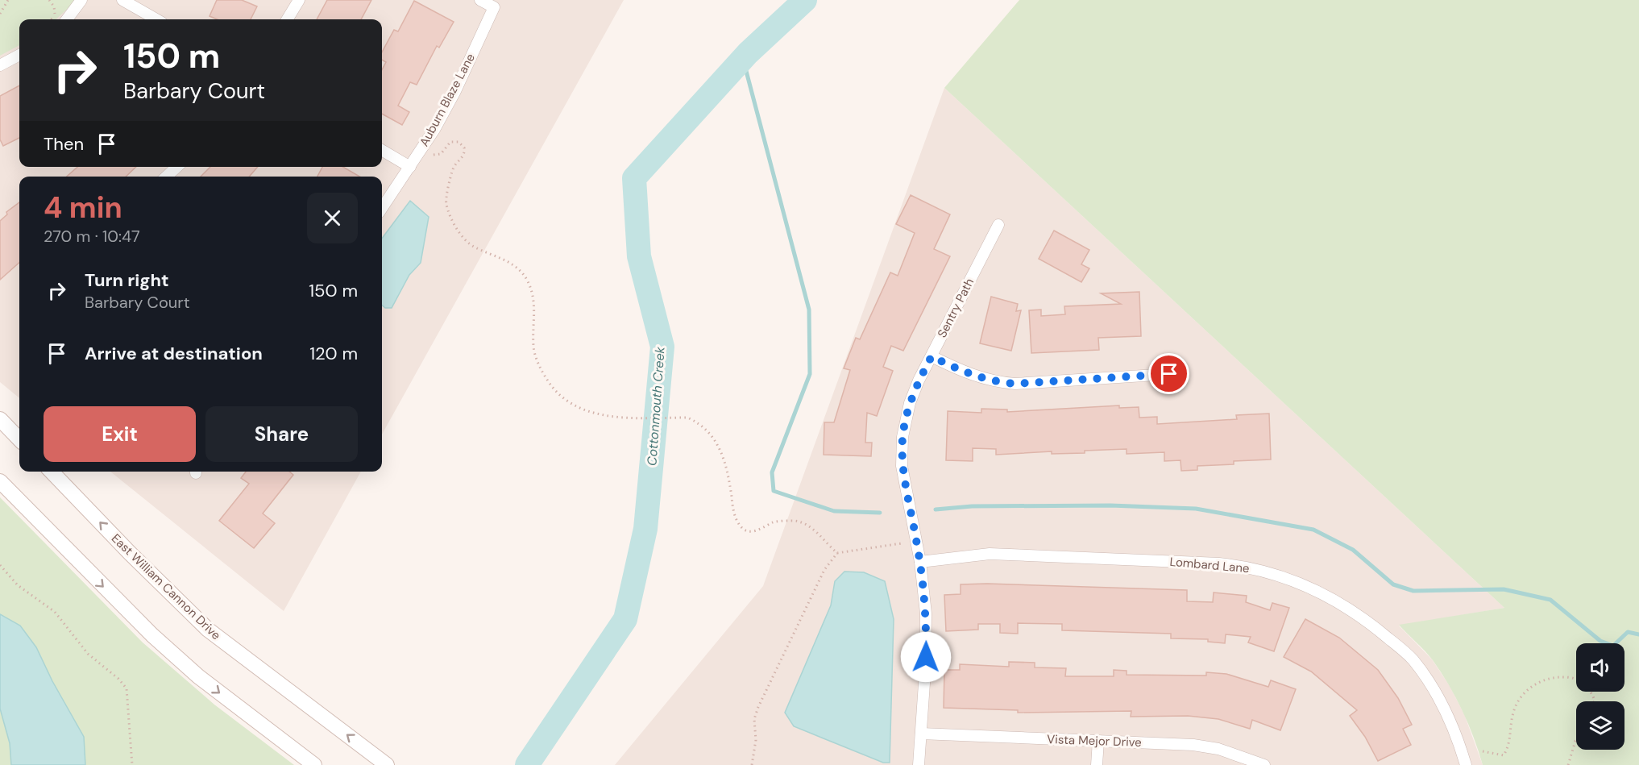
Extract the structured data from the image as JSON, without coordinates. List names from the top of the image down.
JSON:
{
  "streets": {
    "street": [
      "Auburn Blaze Lane",
      "Sentry Path",
      "Lombard Lane",
      "East William Cannon Drive",
      "Vista Mejor Drive"
    ]
  },
  "crossings": [
    ["Sentry Path", "Lombard Lane"],
    ["Sentry Path", "Vista Mejor Drive"]
  ],
  "water": ["Cottonmouth Creek"],
  "page": {
    "turn": ["150 m", "Barbary Court"],
    "then": "Then",
    "heading": ["4 min", "270 m · 10:47"],
    "list": [
      {
        "name": "Turn right",
        "note": "Barbary Court",
        "value": "150 m"
      },
      {
        "name": "Arrive at destination",
        "value": "120 m"
      }
    ],
    "buttons": ["Exit", "Share"]
  }
}
